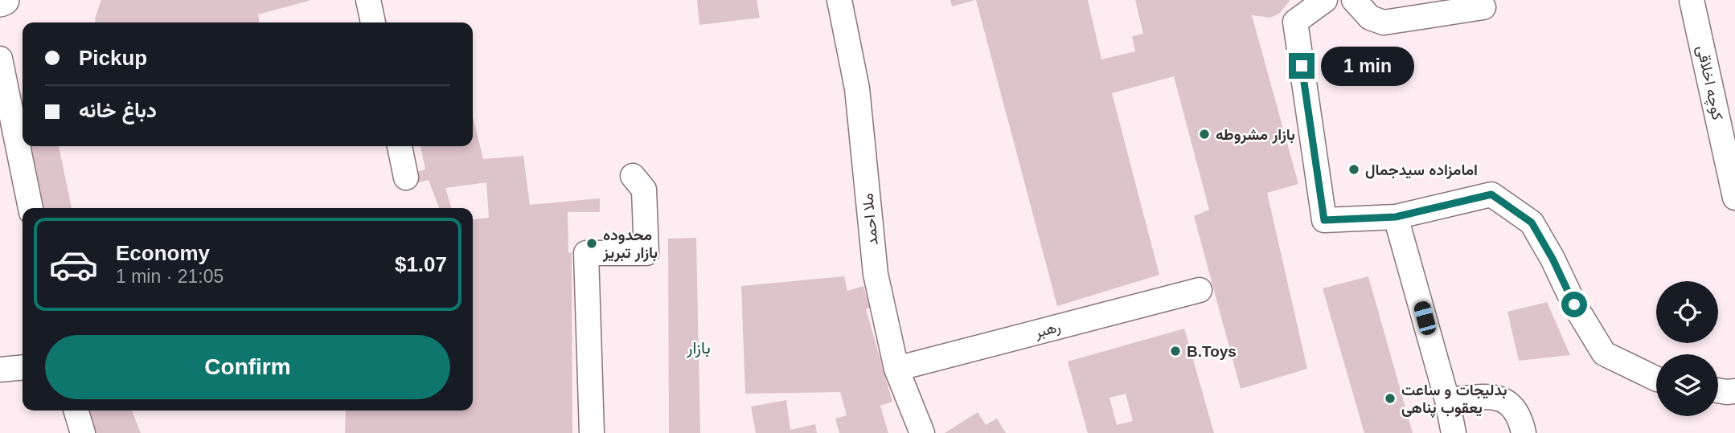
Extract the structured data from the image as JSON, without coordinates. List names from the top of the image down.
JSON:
{
  "streets": {
    "street": ["کوچه اخلاقی", "ملا احمد", "رهبر"]
  },
  "crossings": [
    ["ملا احمد", "رهبر"]
  ],
  "districts": ["بازار"],
  "places": [
    "بازار مشروطه",
    "امامزاده سیدجمال",
    "محدوده بازار تبریز",
    "B.Toys",
    "بدلیجات و ساعت یعقوب پناهی"
  ],
  "page": {
    "banner": ["Pickup", "دباغ خانه"],
    "bubble": "1 min",
    "list": [
      {
        "name": "Economy",
        "note": "1 min · 21:05",
        "value": "$1.07"
      }
    ],
    "buttons": "Confirm"
  }
}
